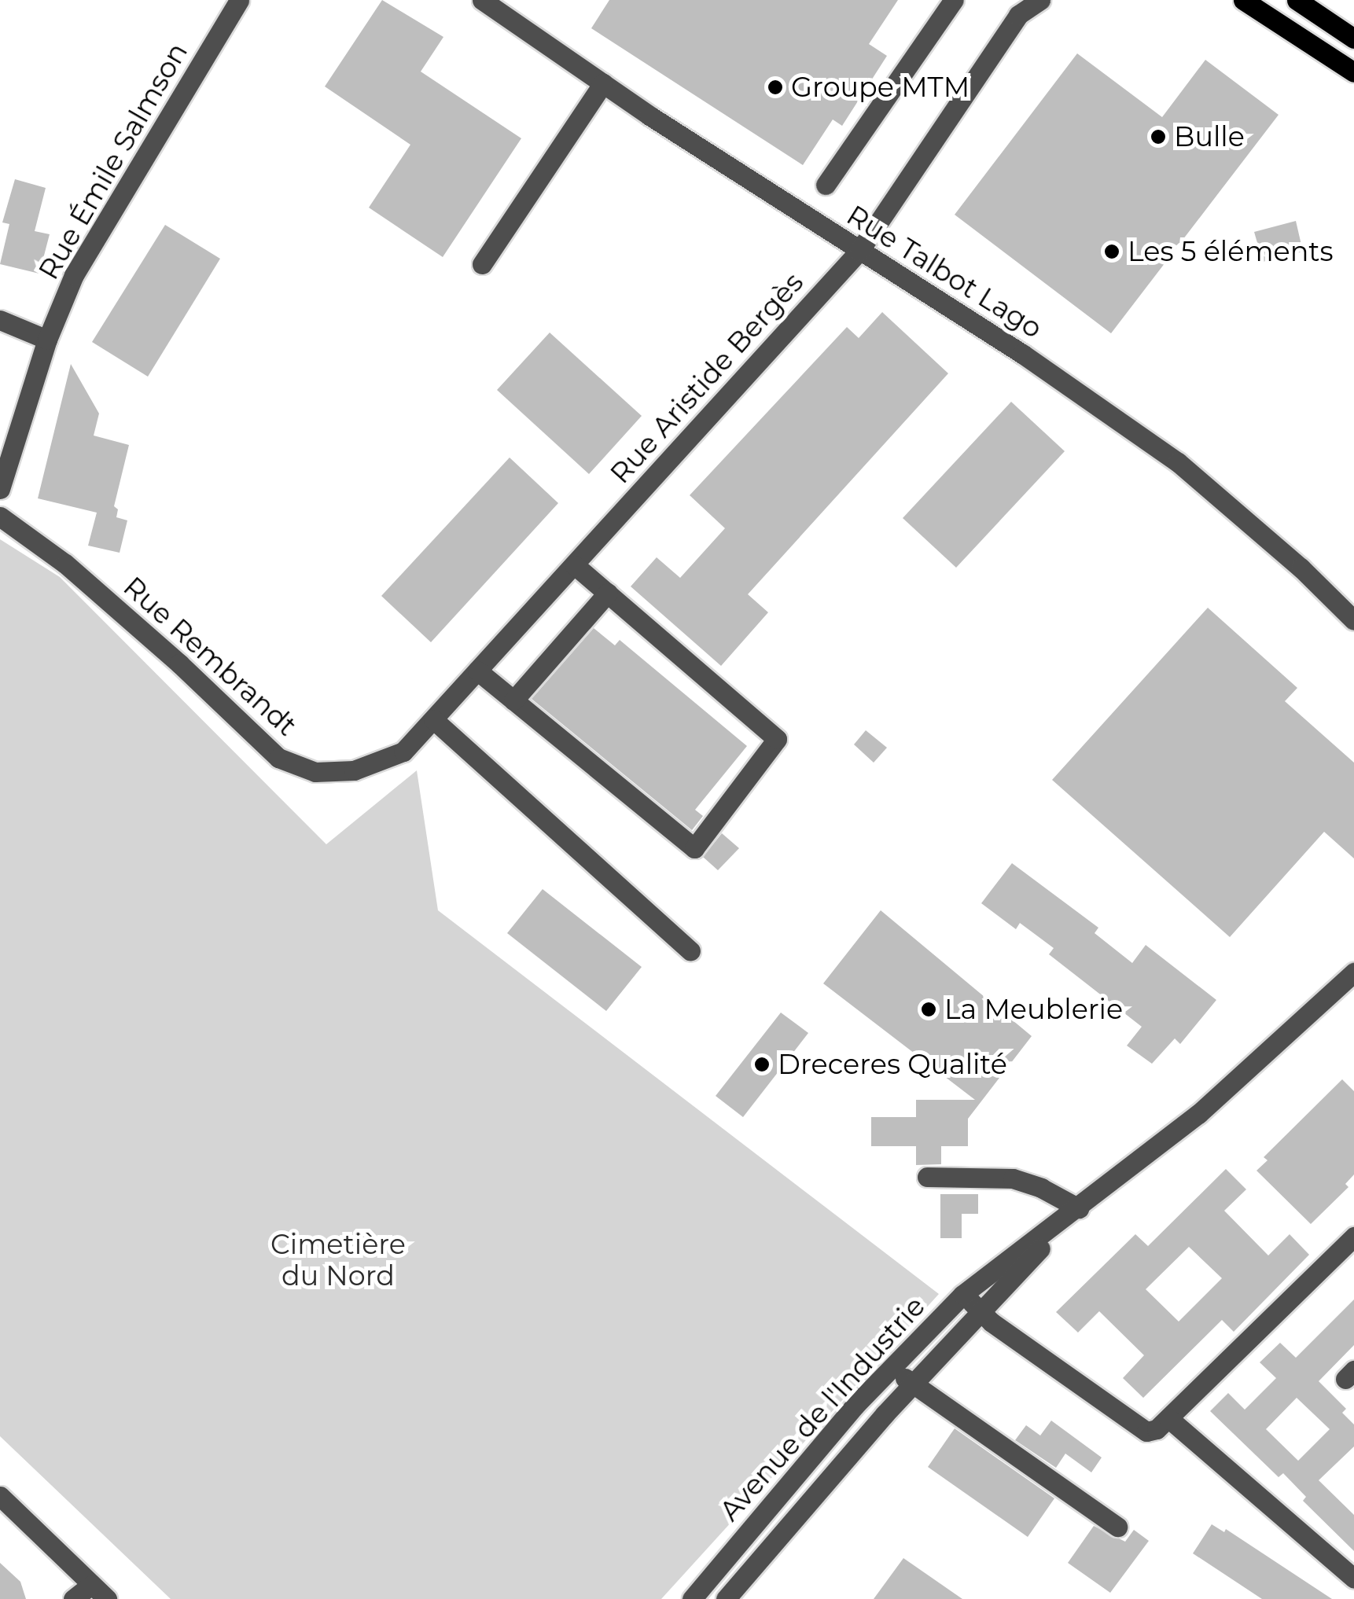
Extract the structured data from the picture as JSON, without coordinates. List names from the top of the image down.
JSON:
{
  "streets": {
    "street": [
      "Rue Émile Salmson",
      "Rue Talbot Lago",
      "Rue Aristide Bergès",
      "Rue Rembrandt",
      "Avenue de l'Industrie"
    ]
  },
  "crossings": [
    ["Rue Talbot Lago", "Rue Aristide Bergès"],
    ["Rue Aristide Bergès", "Rue Rembrandt"]
  ],
  "parks": ["Cimetière du Nord"],
  "places": [
    "Groupe MTM",
    "Bulle",
    "Les 5 éléments",
    "La Meublerie",
    "Dreceres Qualité"
  ]
}
